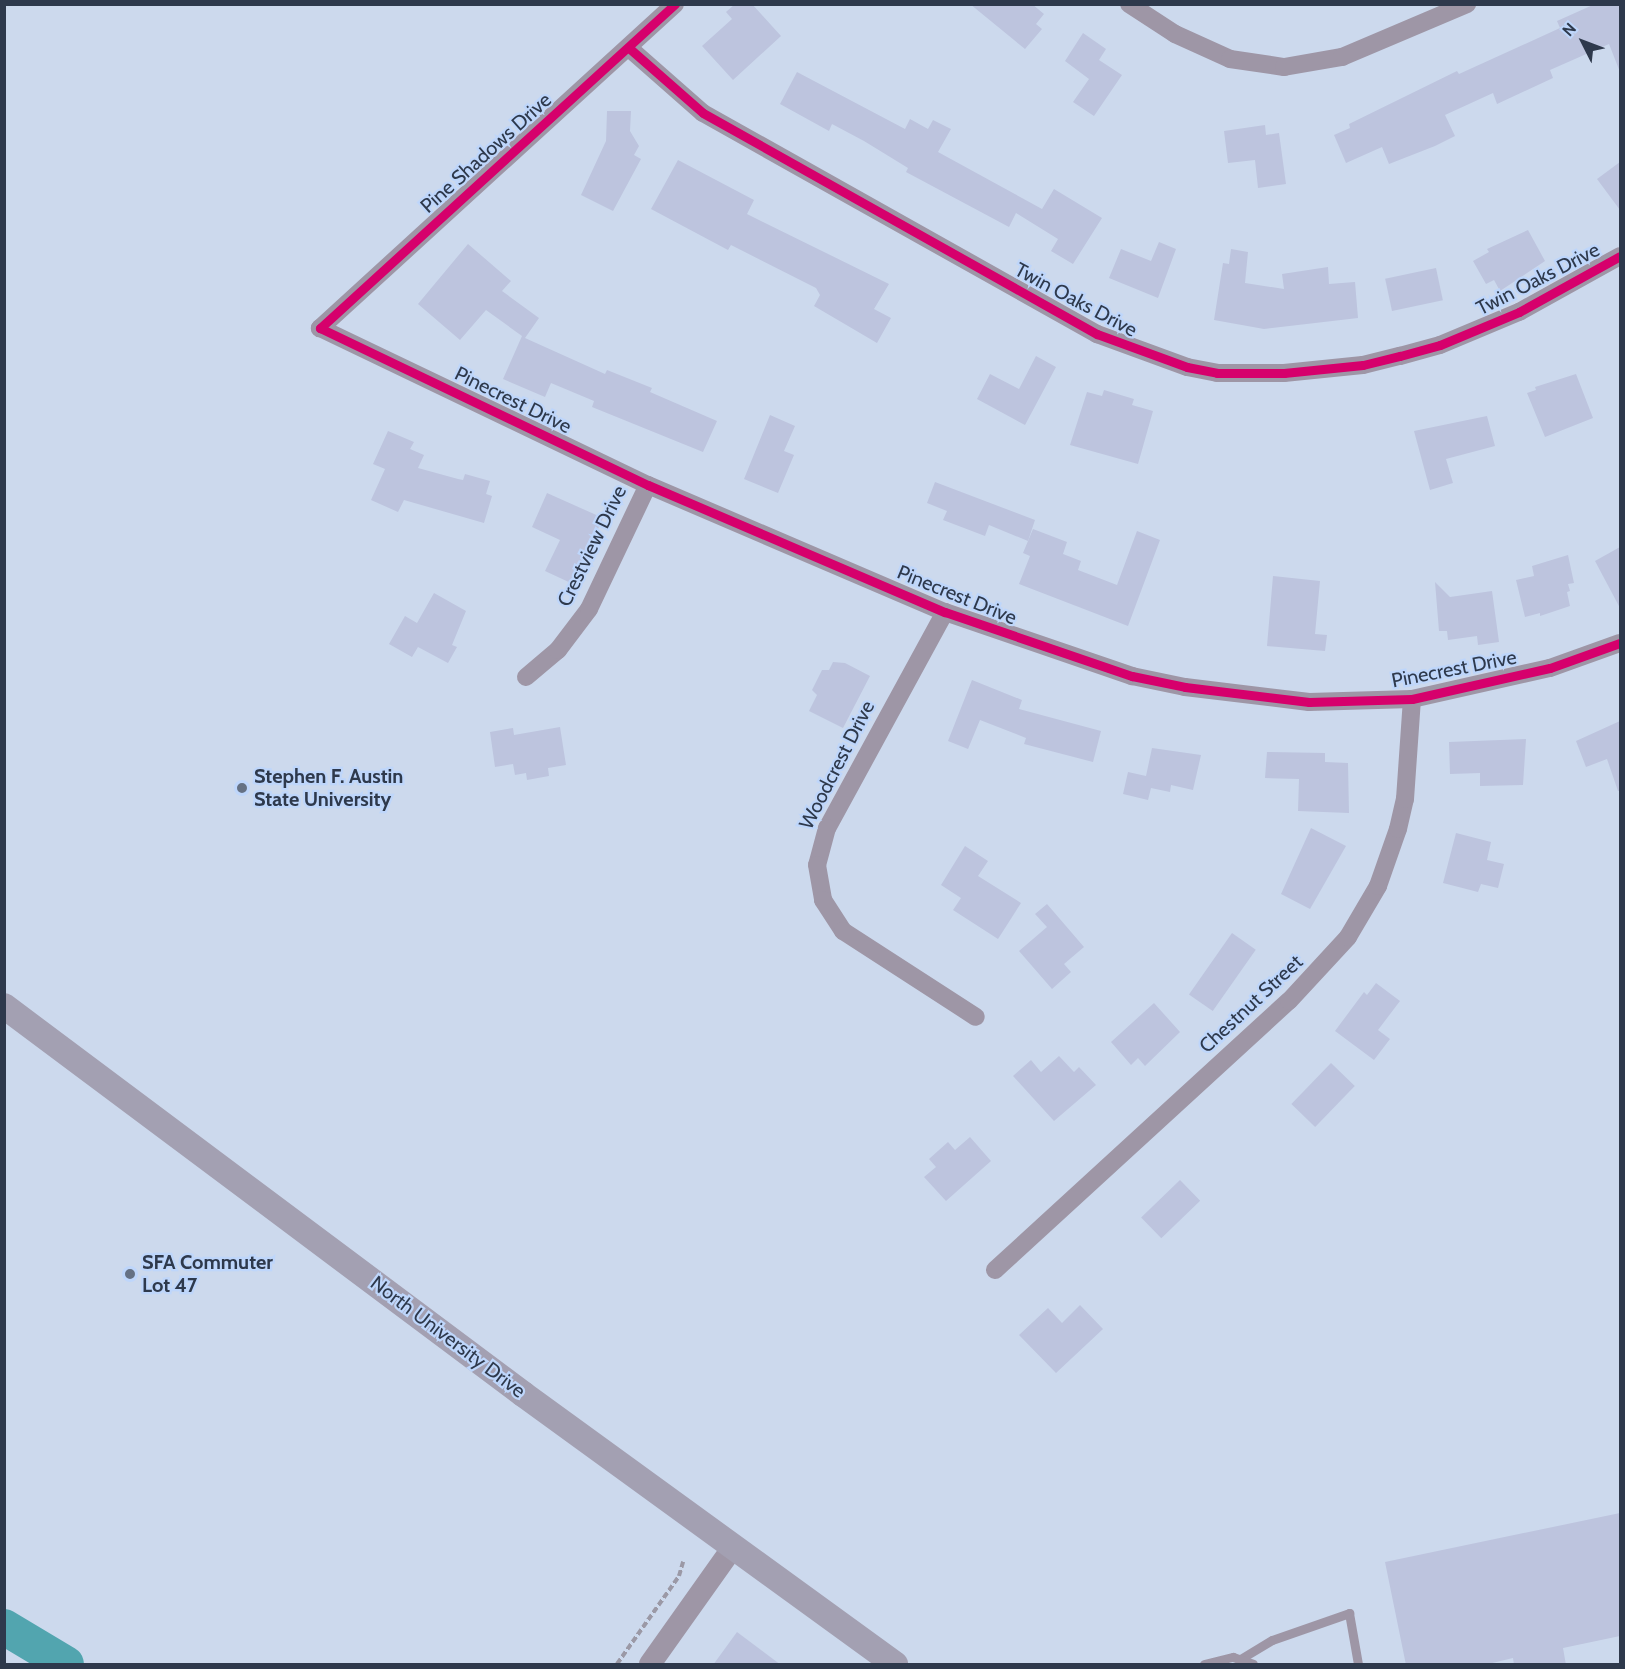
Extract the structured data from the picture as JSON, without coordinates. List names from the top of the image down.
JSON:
{
  "streets": {
    "main road": ["North University Drive"],
    "street": [
      "Pine Shadows Drive",
      "Twin Oaks Drive",
      "Pinecrest Drive",
      "Crestview Drive",
      "Woodcrest Drive",
      "Chestnut Street"
    ]
  },
  "crossings": [
    ["Pine Shadows Drive", "Twin Oaks Drive"],
    ["Pine Shadows Drive", "Pinecrest Drive"],
    ["Pinecrest Drive", "Crestview Drive"],
    ["Pinecrest Drive", "Woodcrest Drive"],
    ["Pinecrest Drive", "Chestnut Street"]
  ],
  "places": ["Stephen F. Austin State University", "SFA Commuter Lot 47"],
  "north": "top left"
}
